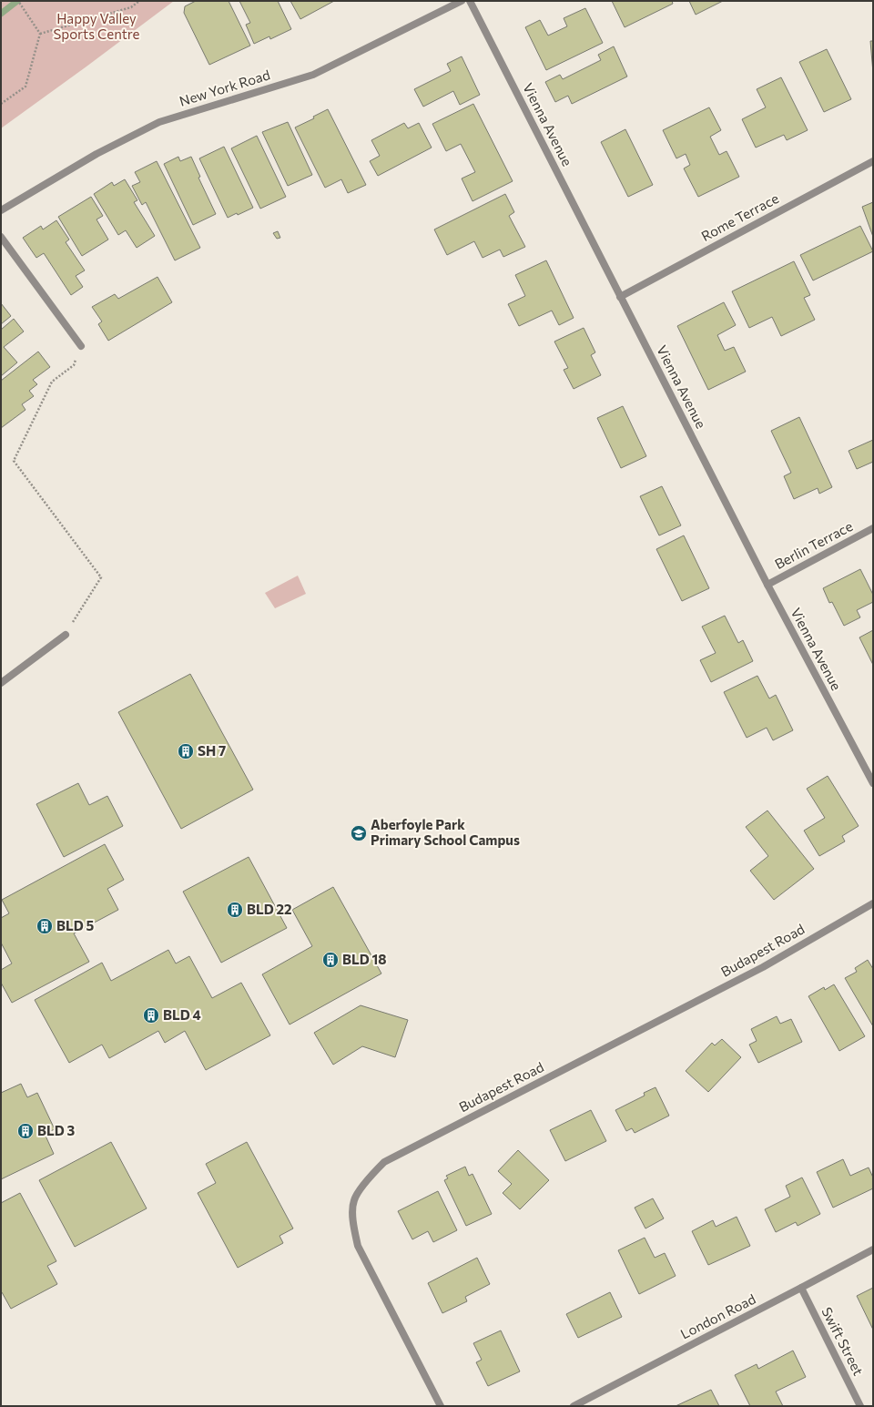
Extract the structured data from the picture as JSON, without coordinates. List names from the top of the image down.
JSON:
{
  "streets": {
    "street": [
      "New York Road",
      "Vienna Avenue",
      "Rome Terrace",
      "Berlin Terrace",
      "Budapest Road",
      "London Road",
      "Swift Street"
    ]
  },
  "crossings": [
    ["Vienna Avenue", "Rome Terrace"],
    ["Vienna Avenue", "Berlin Terrace"],
    ["London Road", "Swift Street"]
  ],
  "parks": ["Happy Valley Sports Centre"],
  "places": {
    "building": [
      "SH 7",
      "BLD 22",
      "BLD 5",
      "BLD 18",
      "BLD 4",
      "BLD 3"
    ],
    "school or university": ["Aberfoyle Park Primary School Campus"]
  }
}
